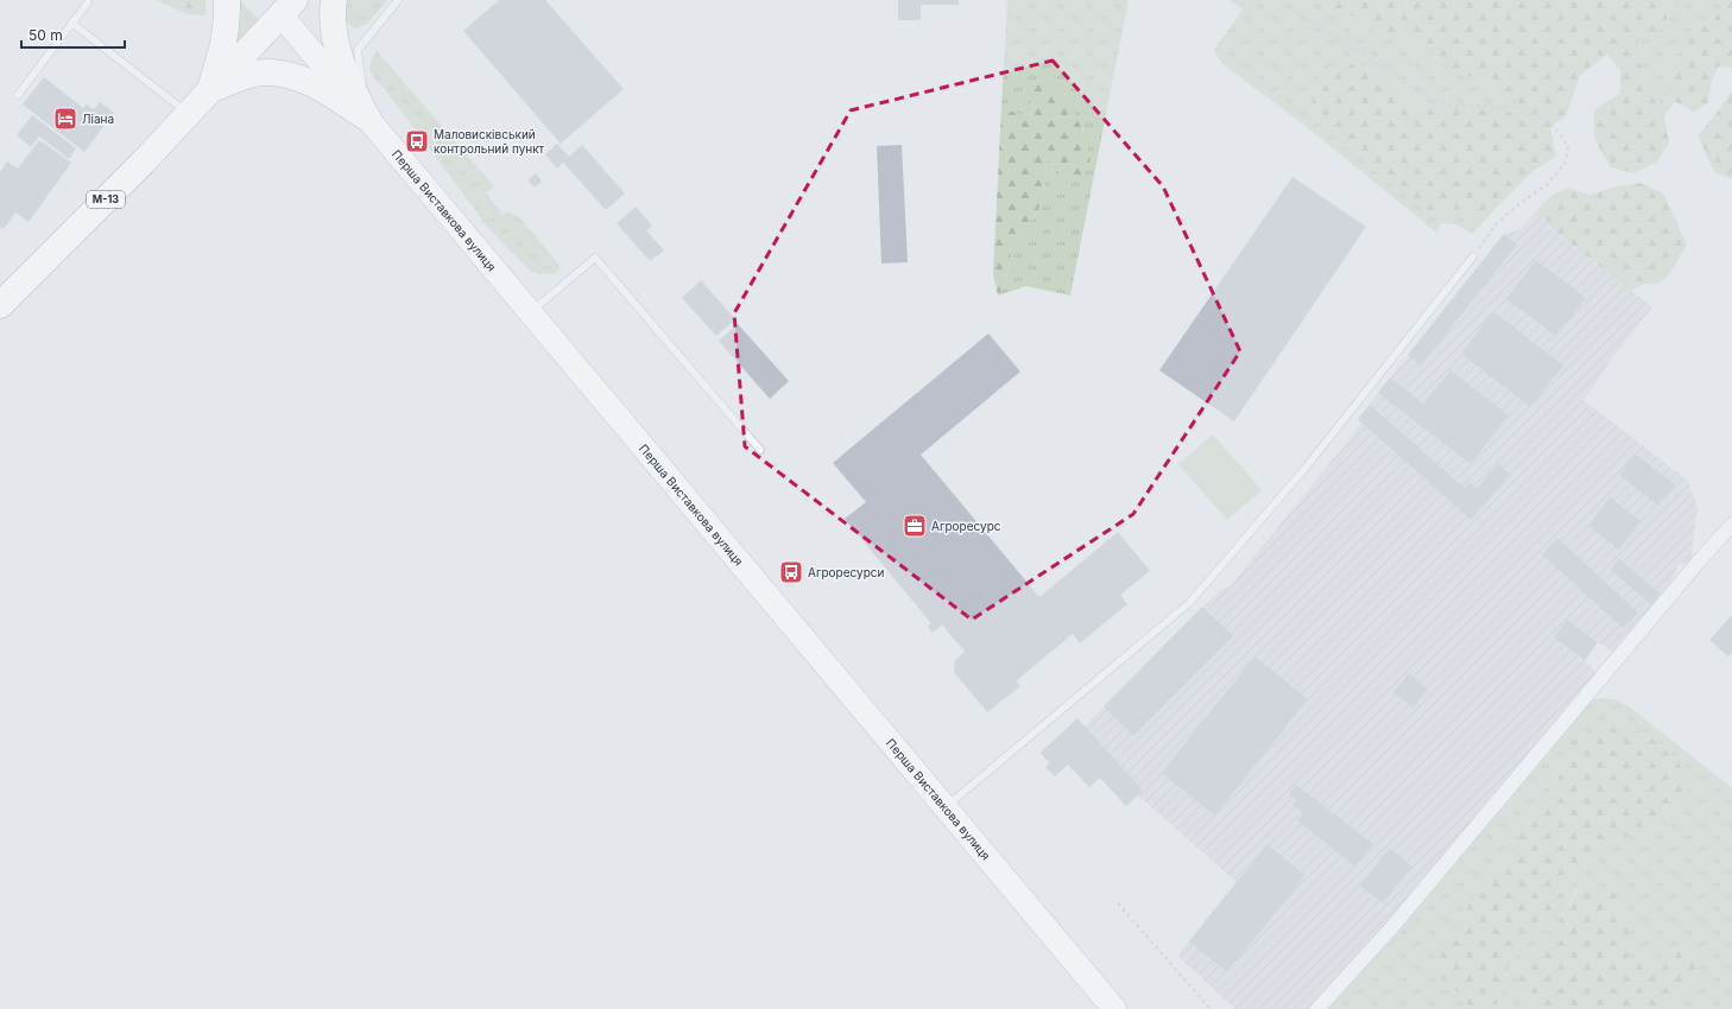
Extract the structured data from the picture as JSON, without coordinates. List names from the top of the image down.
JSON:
{
  "streets": {
    "highway": ["М-13"],
    "main road": ["Перша Виставкова вулиця"]
  },
  "crossings": [
    ["М-13", "Перша Виставкова вулиця"]
  ],
  "places": {
    "hotel": ["Ліана"],
    "bus stop": ["Маловисківський контрольний пункт", "Агроресурси"],
    "office": ["Агроресурс"]
  },
  "scale_bar": "50 m"
}
